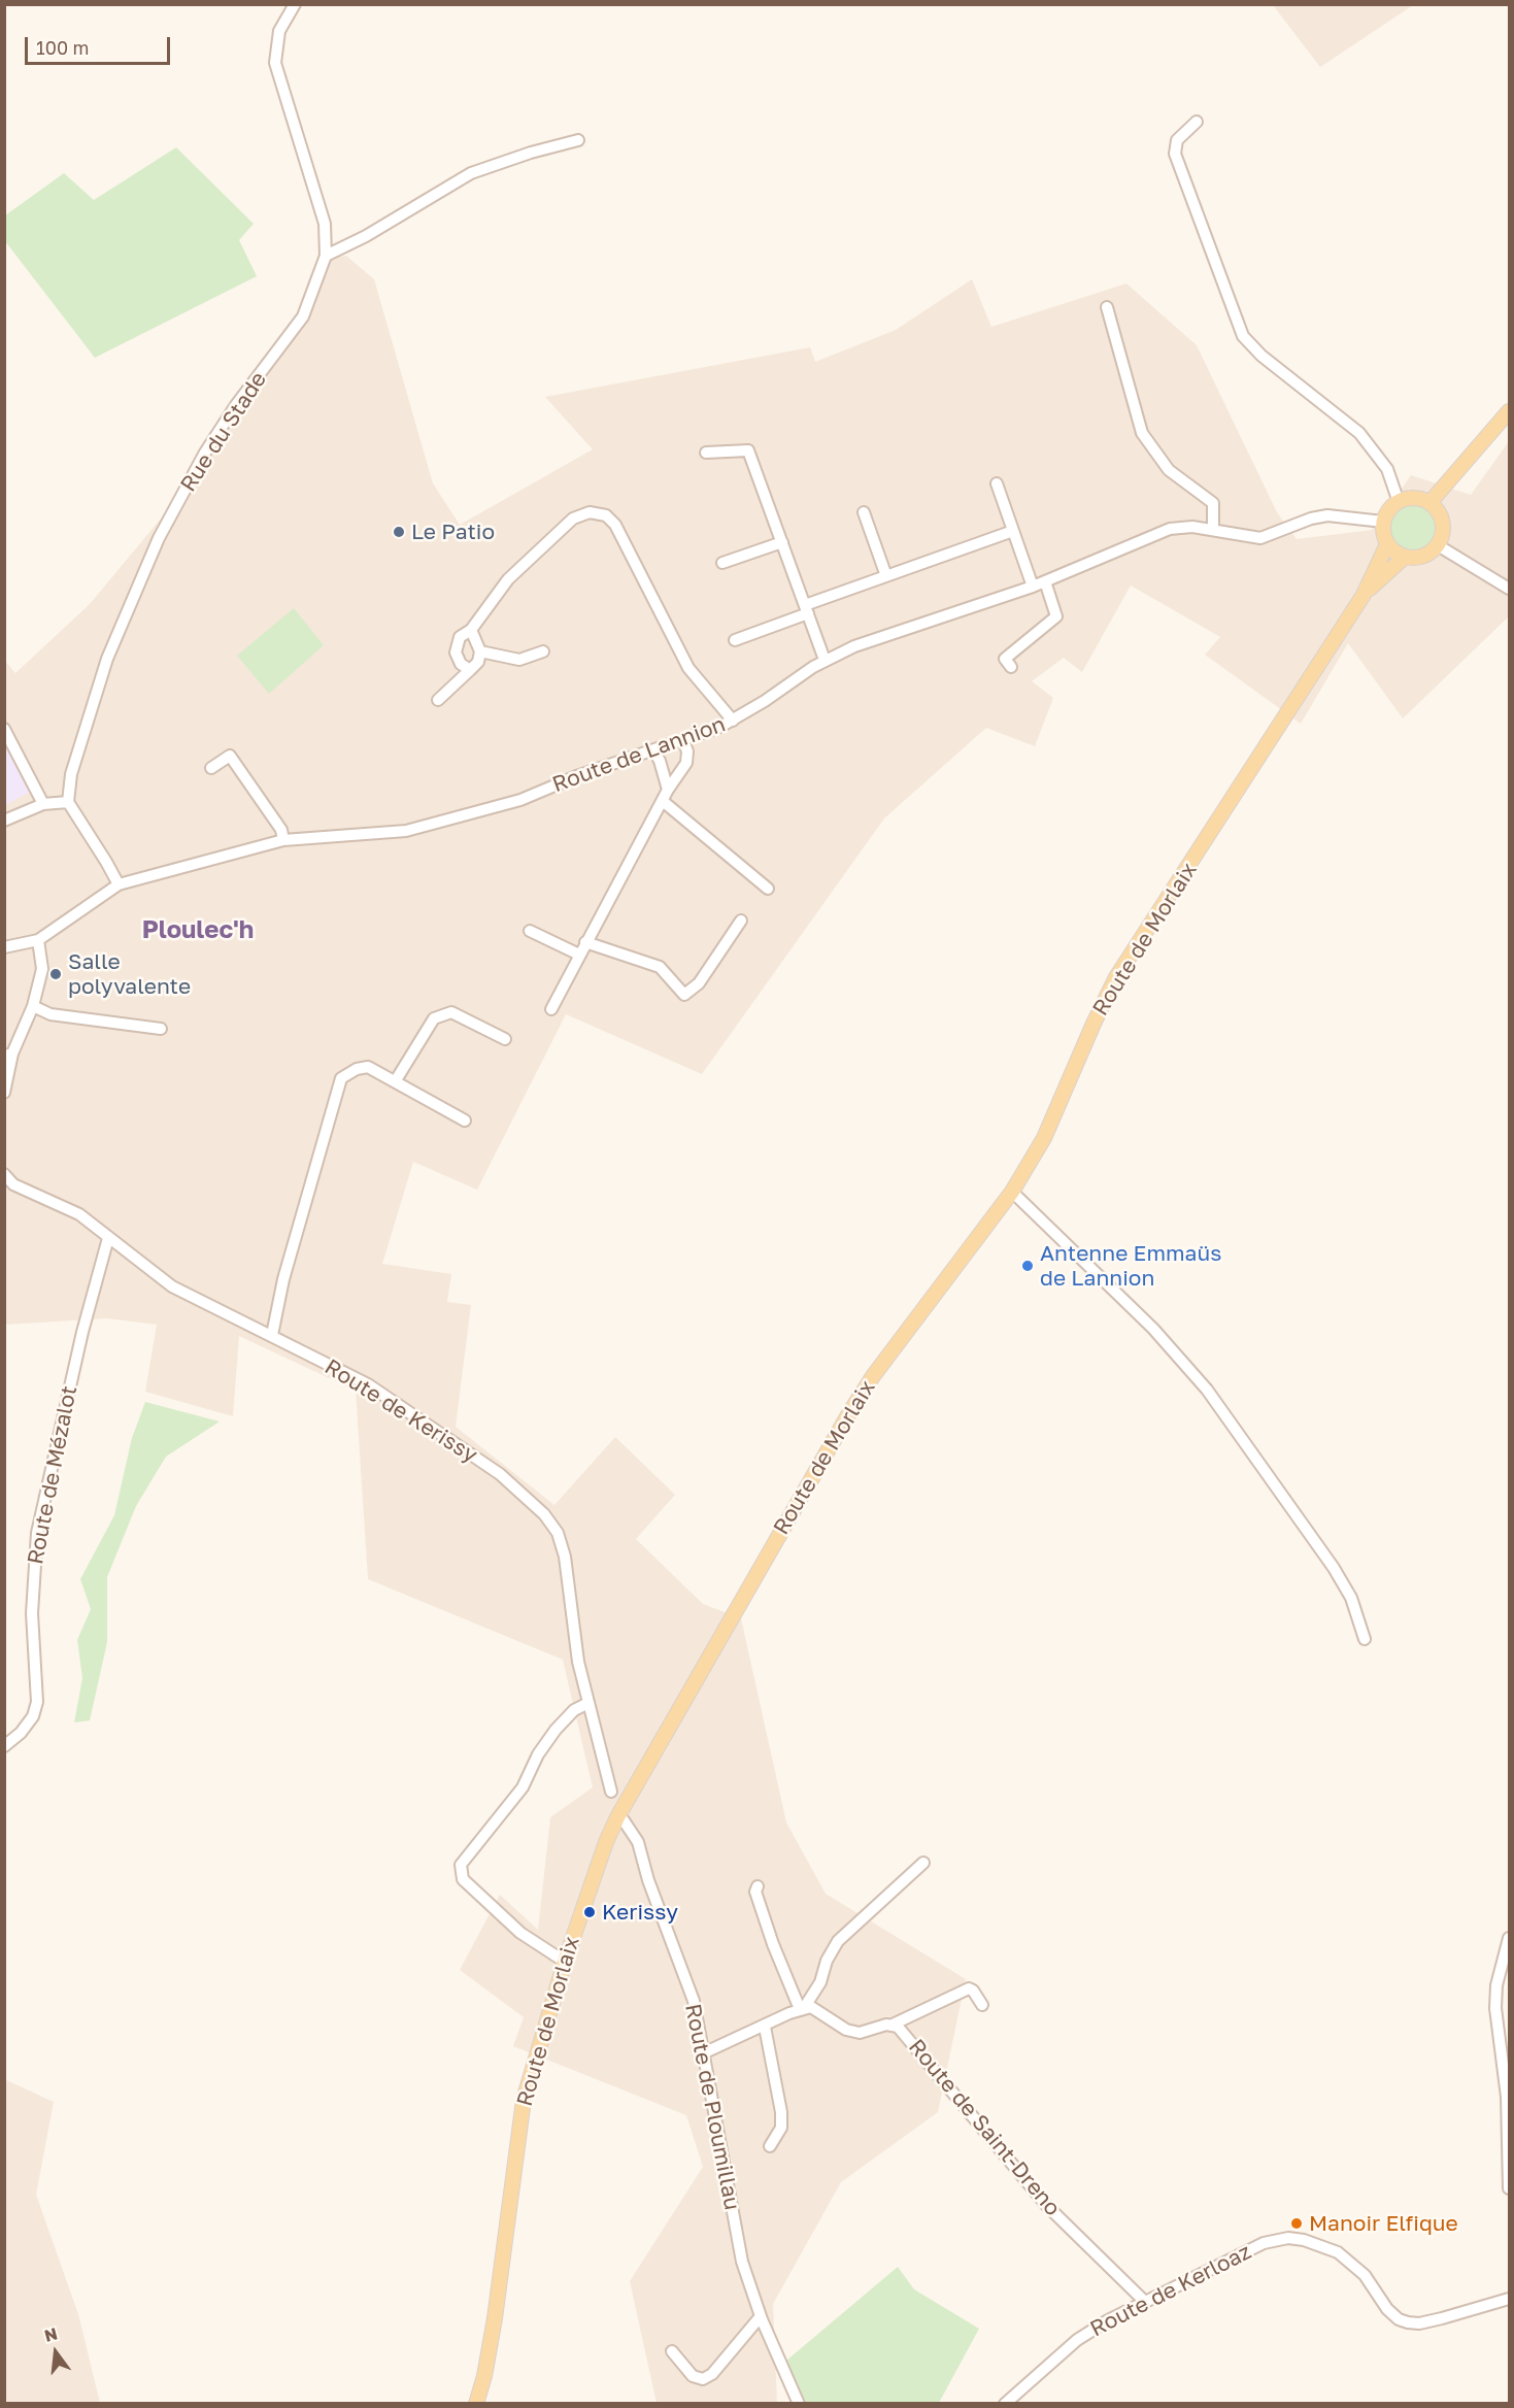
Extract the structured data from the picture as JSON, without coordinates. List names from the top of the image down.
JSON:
{
  "streets": {
    "main road": ["Route de Morlaix"],
    "street": [
      "Rue du Stade",
      "Route de Lannion",
      "Route de Kerissy",
      "Route de Mézalot",
      "Route de Ploumillau",
      "Route de Saint-Dreno",
      "Route de Kerloaz"
    ]
  },
  "crossings": [
    ["Route de Lannion", "Route de Morlaix"],
    ["Route de Morlaix", "Route de Ploumillau"],
    ["Route de Kerissy", "Route de Mézalot"],
    ["Route de Saint-Dreno", "Route de Kerloaz"]
  ],
  "districts": ["Ploulec'h"],
  "places": [
    "Le Patio",
    "Salle polyvalente",
    "Antenne Emmaüs de Lannion",
    "Kerissy",
    "Manoir Elfique"
  ],
  "scale_bar": "100 m",
  "north": "top"
}
